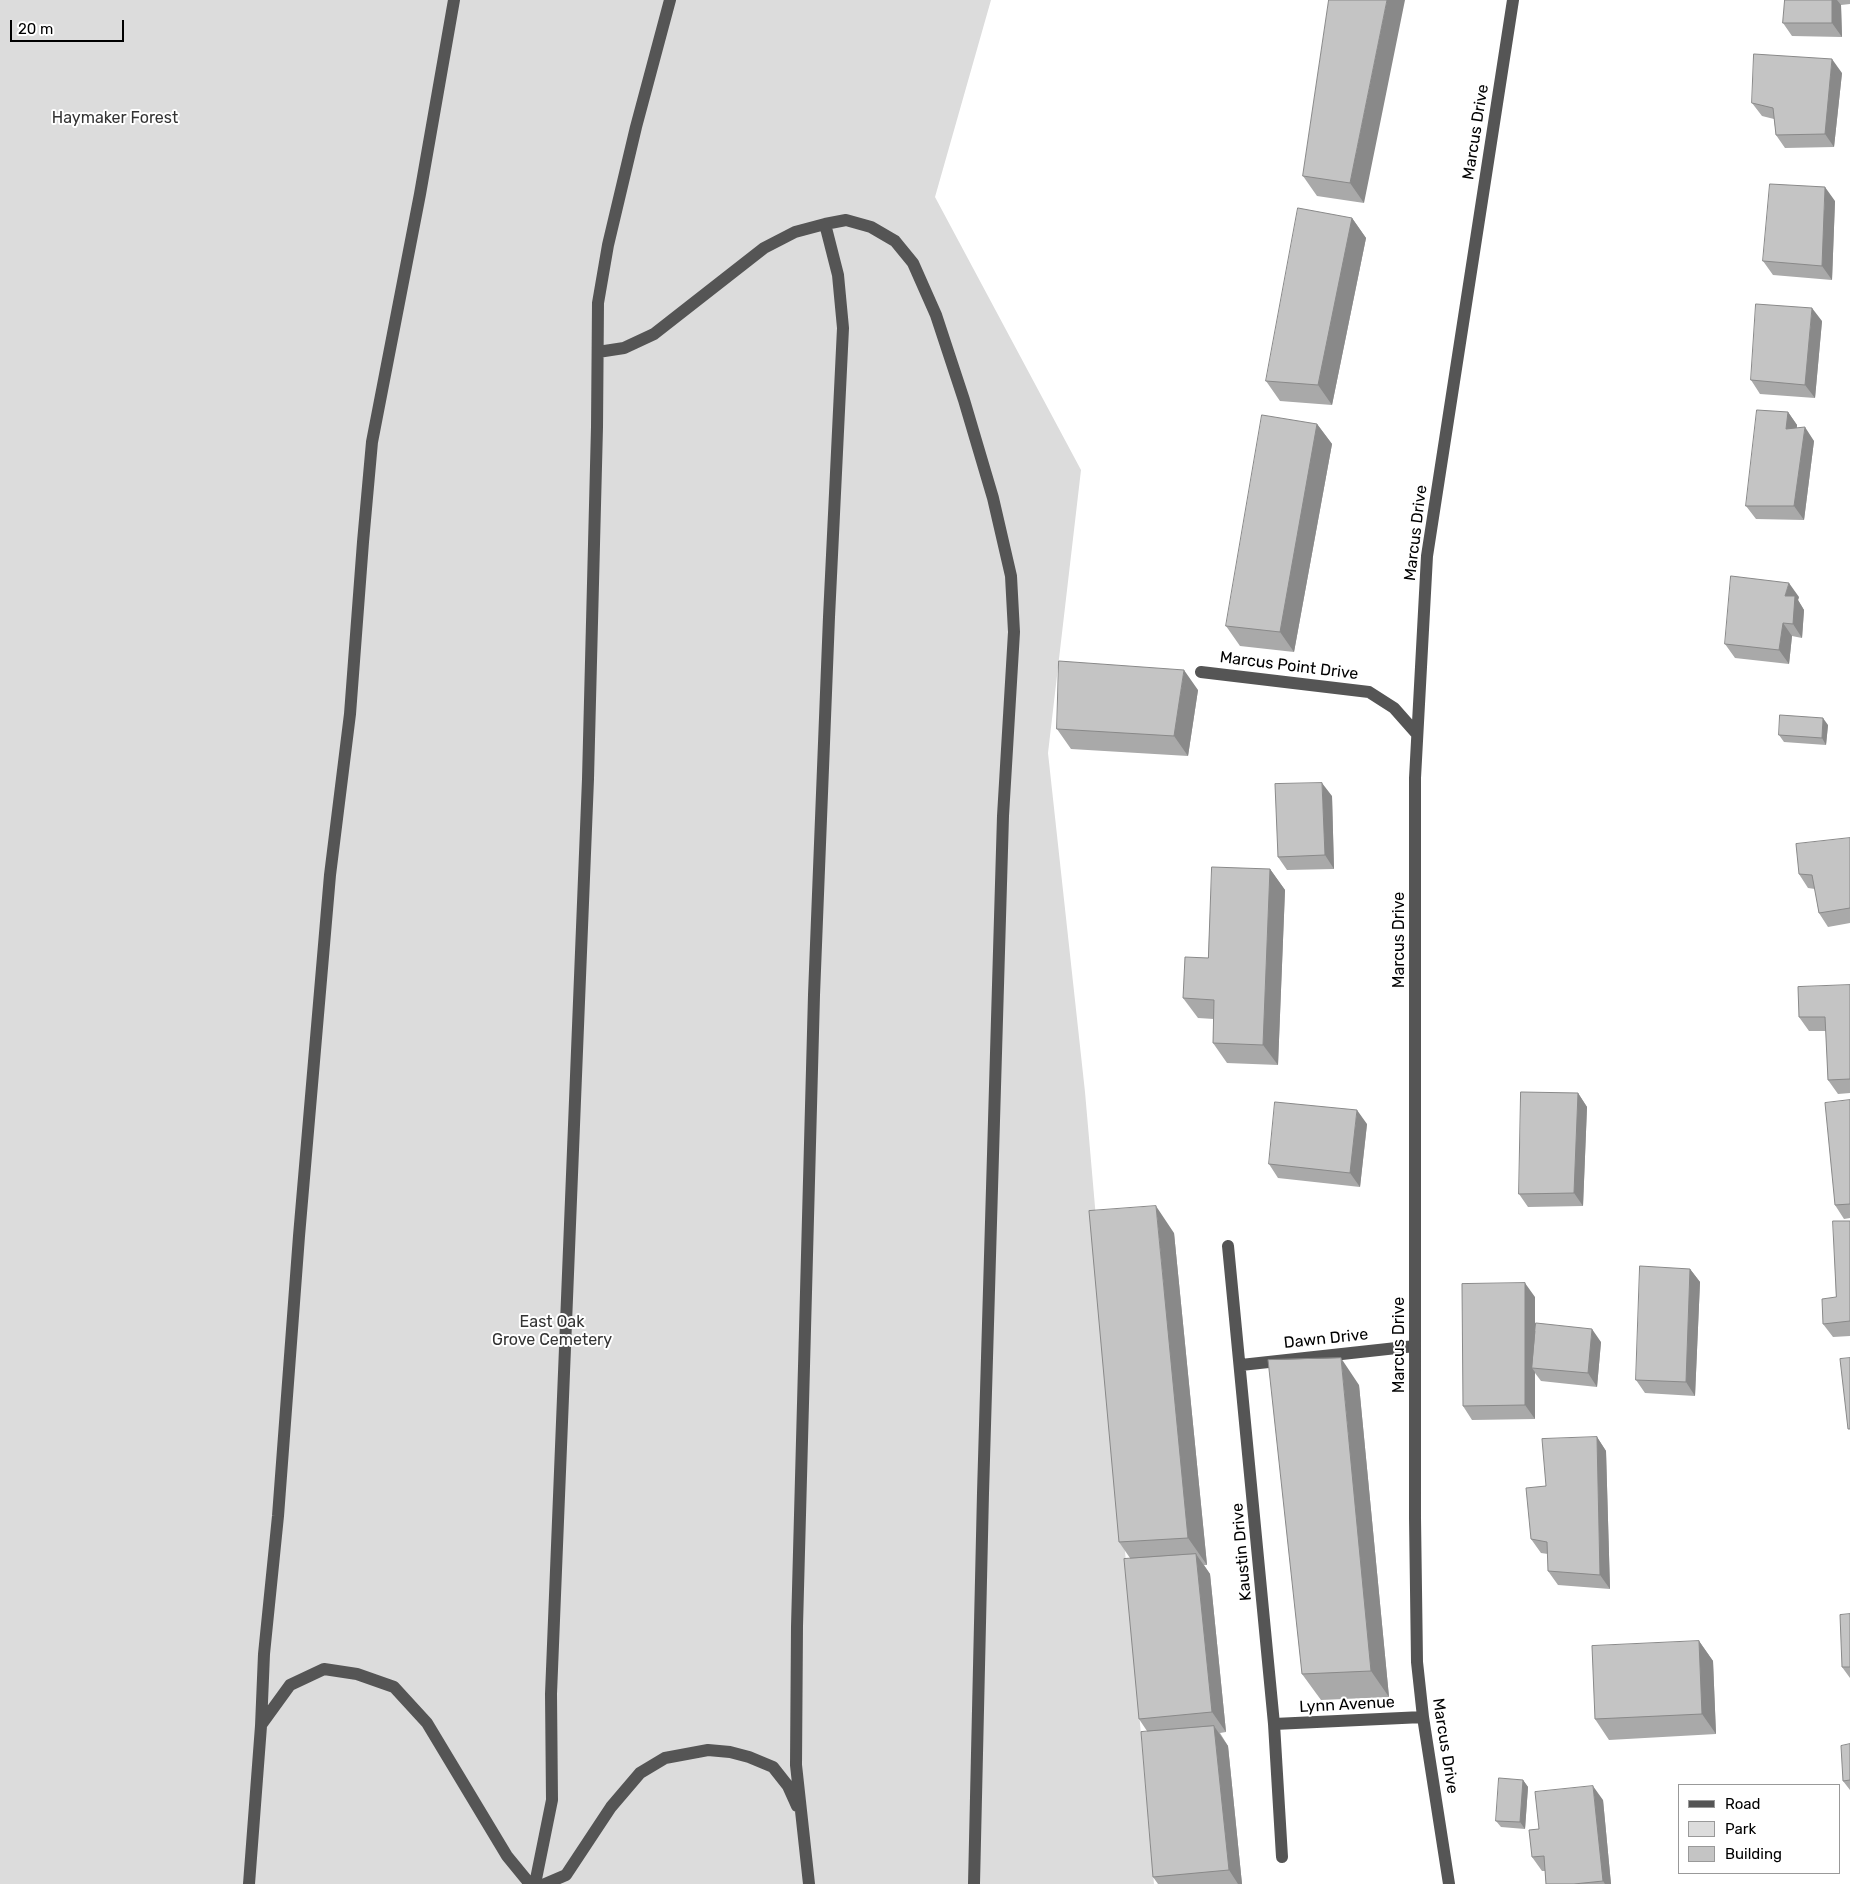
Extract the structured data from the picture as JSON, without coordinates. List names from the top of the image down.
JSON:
{
  "streets": {
    "street": [
      "Marcus Drive",
      "Marcus Point Drive",
      "Dawn Drive",
      "Kaustin Drive",
      "Lynn Avenue"
    ]
  },
  "crossings": [
    ["Marcus Drive", "Marcus Point Drive"],
    ["Marcus Drive", "Dawn Drive"],
    ["Marcus Drive", "Lynn Avenue"],
    ["Dawn Drive", "Kaustin Drive"],
    ["Kaustin Drive", "Lynn Avenue"]
  ],
  "parks": ["Haymaker Forest", "East Oak Grove Cemetery"],
  "legend": ["Road", "Park", "Building"],
  "scale_bar": "20 m"
}
